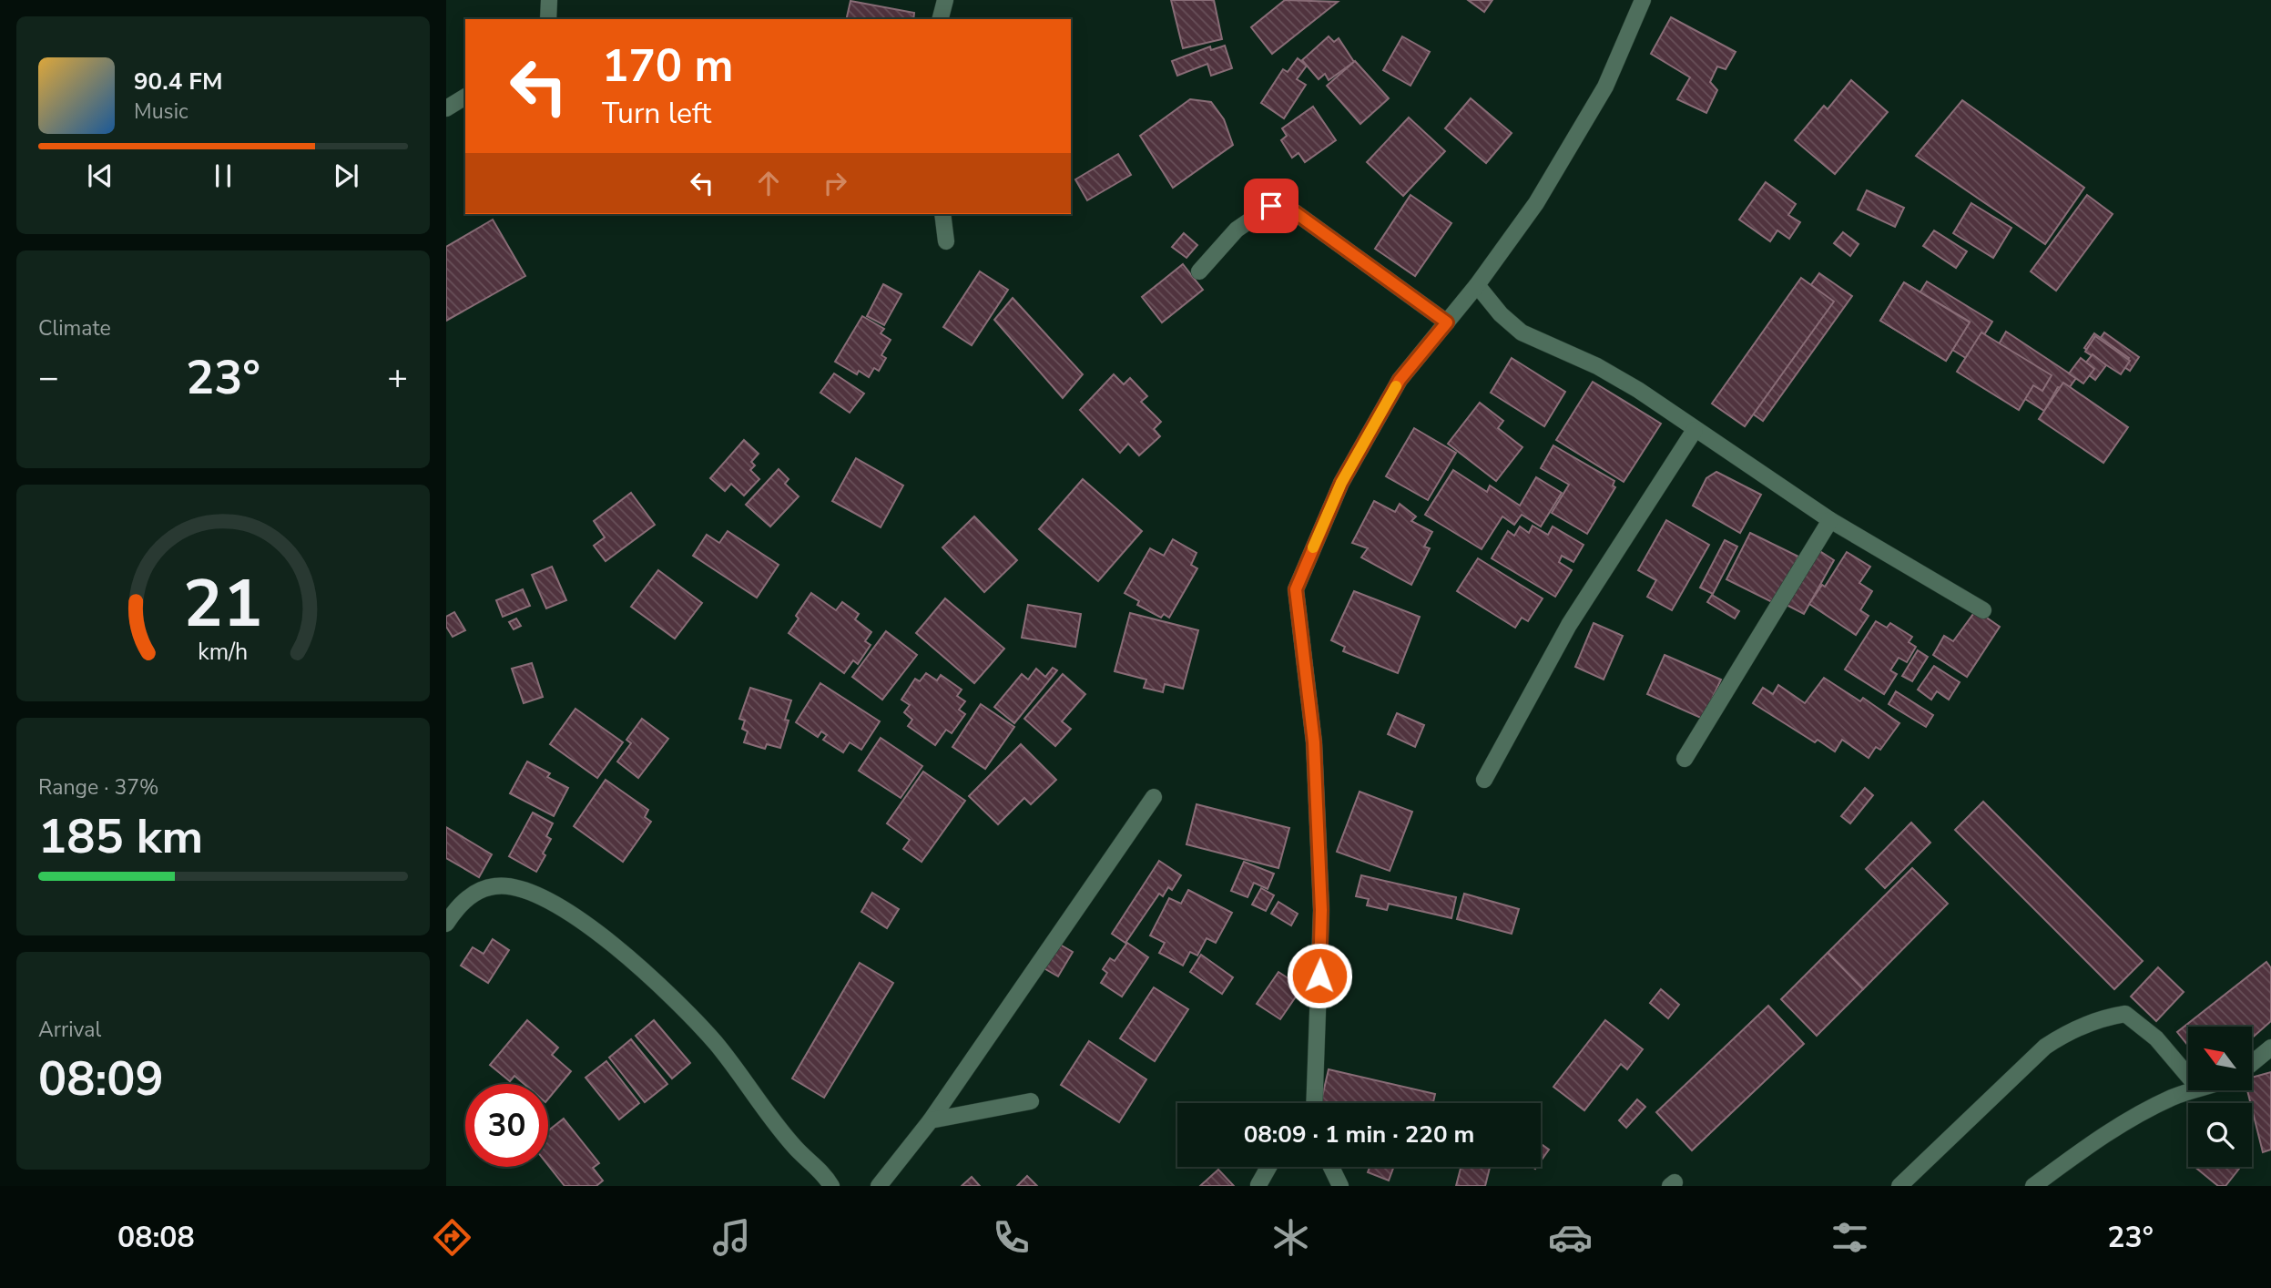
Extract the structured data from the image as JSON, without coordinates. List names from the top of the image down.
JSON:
{
  "north": "top left",
  "page": {
    "turn": ["170 m", "Turn left"],
    "song": ["90.4 FM", "Music"],
    "tile": [
      "Climate",
      ["Range · 37%", "185 km"],
      ["Arrival", "08:09"]
    ],
    "heat": ["−", "23°", "+"],
    "limit": "30",
    "trip": "08:09 · 1 min · 220 m",
    "tabs": ["08:08", "23°"],
    "gauge": ["21", "km/h"]
  }
}
